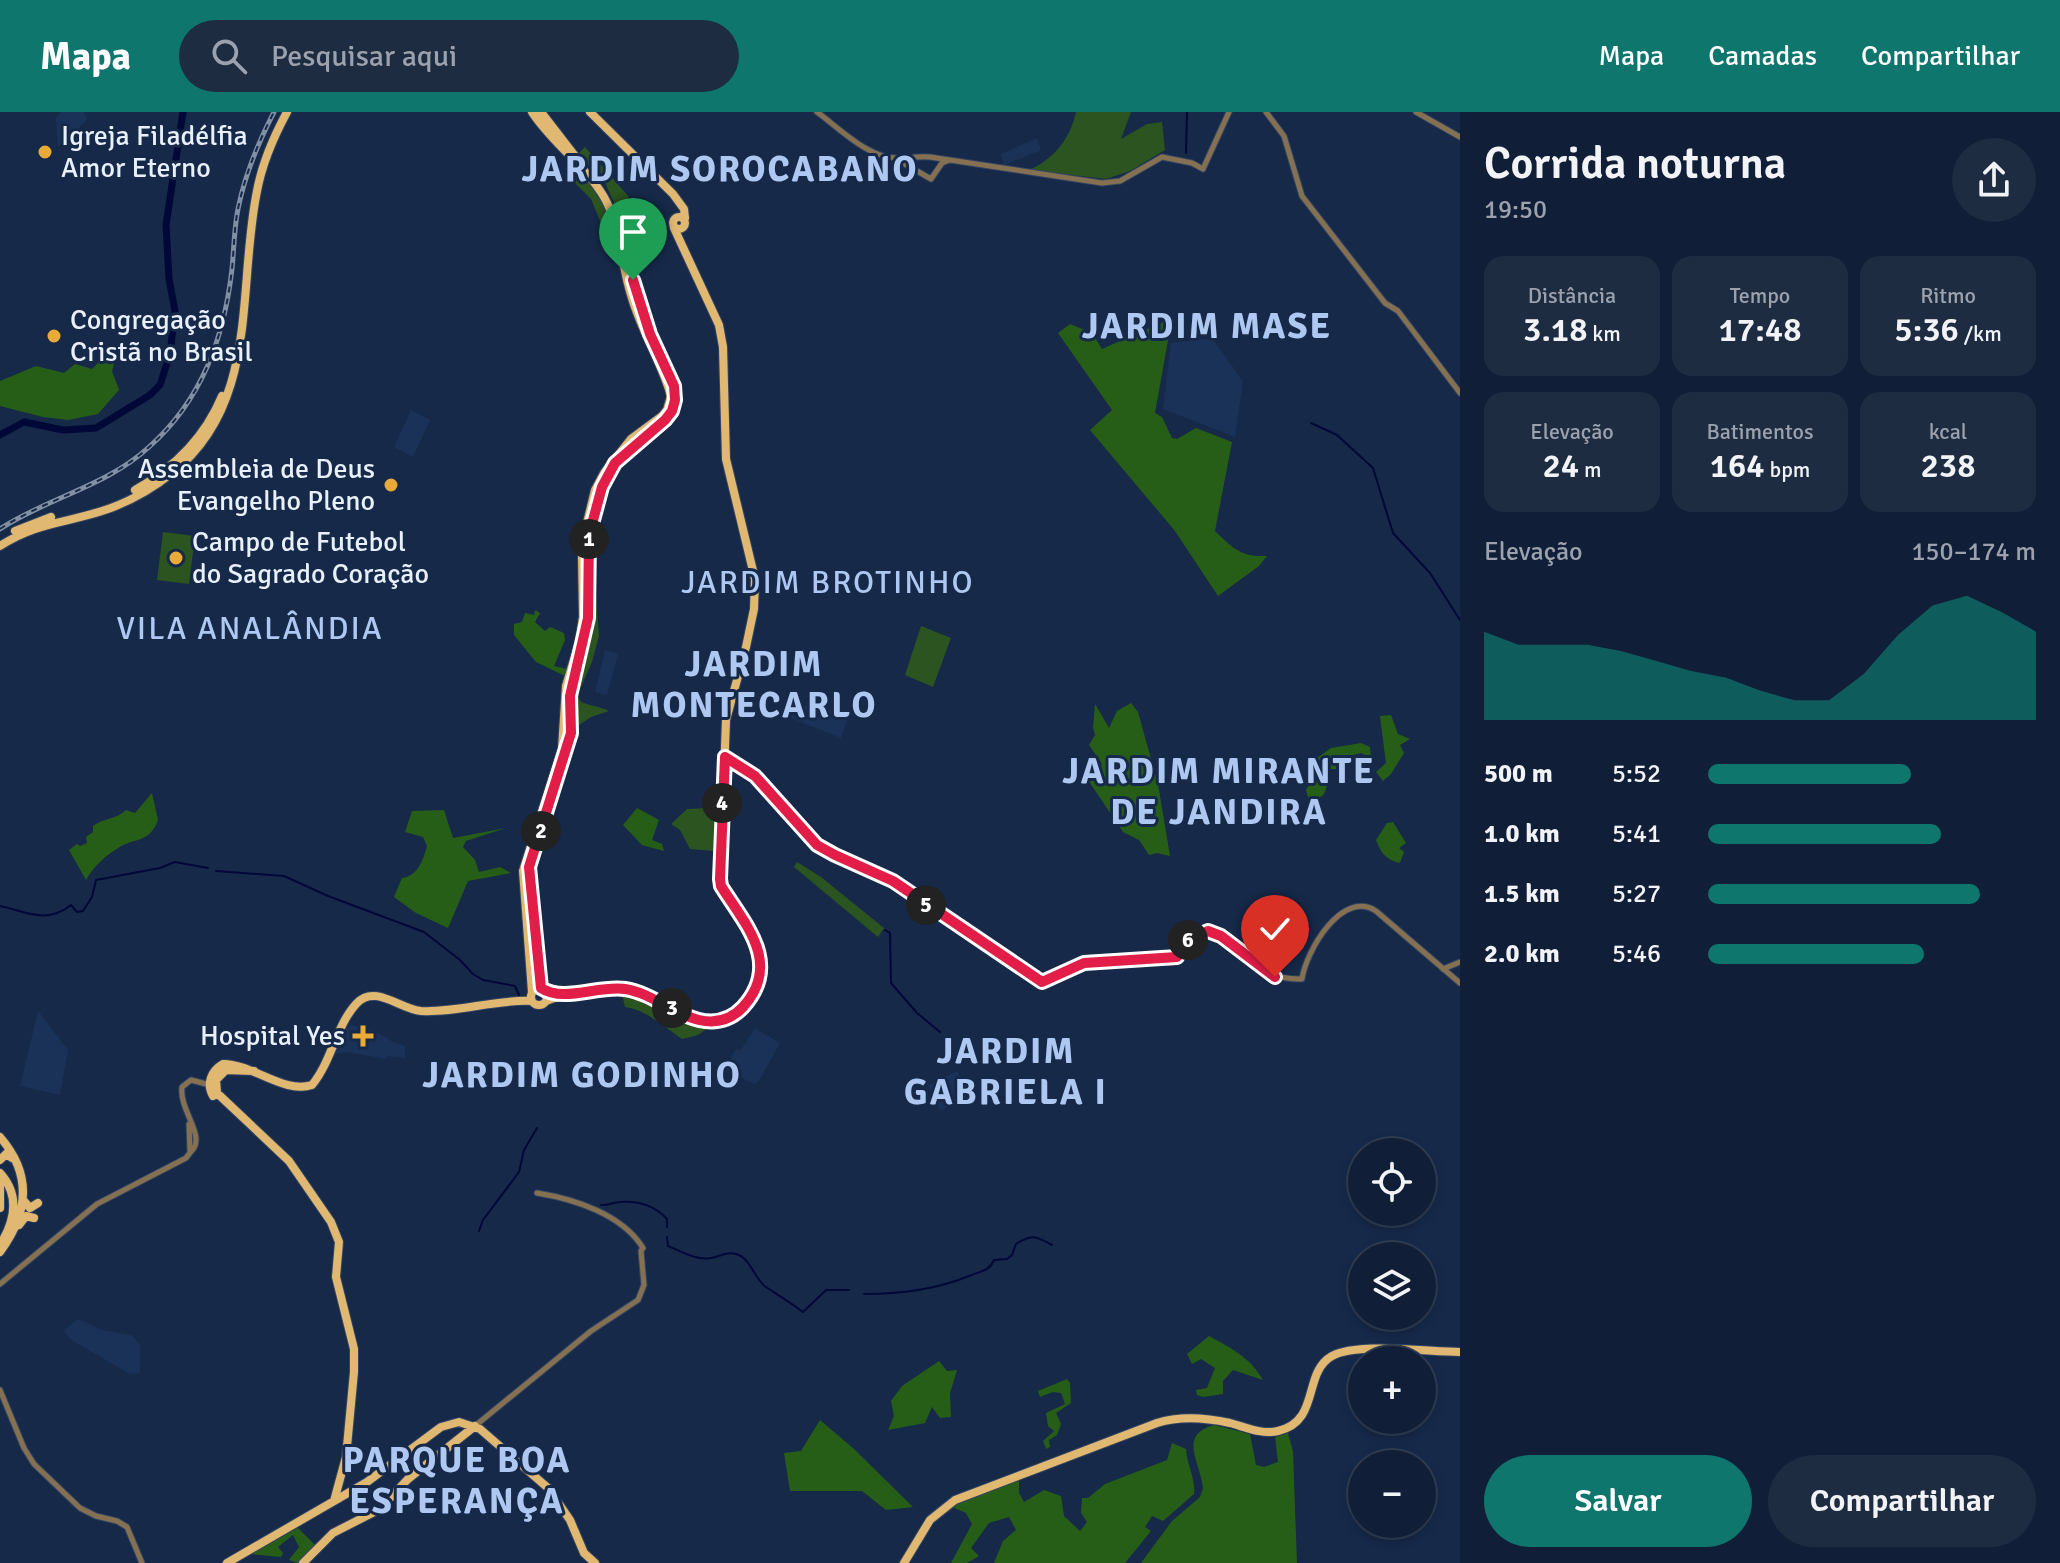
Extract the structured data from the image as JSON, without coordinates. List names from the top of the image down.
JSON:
{
  "districts": [
    "JARDIM SOROCABANO",
    "JARDIM MASE",
    "JARDIM BROTINHO",
    "VILA ANALÂNDIA",
    "JARDIM MONTECARLO",
    "JARDIM MIRANTE DE JANDIRA",
    "JARDIM GABRIELA I",
    "JARDIM GODINHO",
    "PARQUE BOA ESPERANÇA"
  ],
  "places": {
    "other": [
      "Igreja Filadélfia Amor Eterno",
      "Congregação Cristã no Brasil",
      "Assembleia de Deus Evangelho Pleno",
      "Campo de Futebol do Sagrado Coração"
    ],
    "health": ["Hospital Yes"]
  },
  "page": {
    "header": "Mapa",
    "search": "Pesquisar aqui",
    "nav": ["Mapa", "Camadas", "Compartilhar"],
    "heading": ["Corrida noturna", "19:50"],
    "stats": [
      ["Distância", "3.18 km"],
      ["Tempo", "17:48"],
      ["Ritmo", "5:36 /km"],
      ["Elevação", "24 m"],
      ["Batimentos", "164 bpm"],
      ["kcal", "238"]
    ],
    "pins": [
      "1",
      "4",
      "2",
      "5",
      "6",
      "3"
    ],
    "chart": ["Elevação", "150–174 m"],
    "list": [
      {
        "name": "500 m",
        "note": "5:52"
      },
      {
        "name": "1.0 km",
        "note": "5:41"
      },
      {
        "name": "1.5 km",
        "note": "5:27"
      },
      {
        "name": "2.0 km",
        "note": "5:46"
      }
    ],
    "map_buttons": ["+", "−"],
    "buttons": ["Salvar", "Compartilhar"]
  }
}
